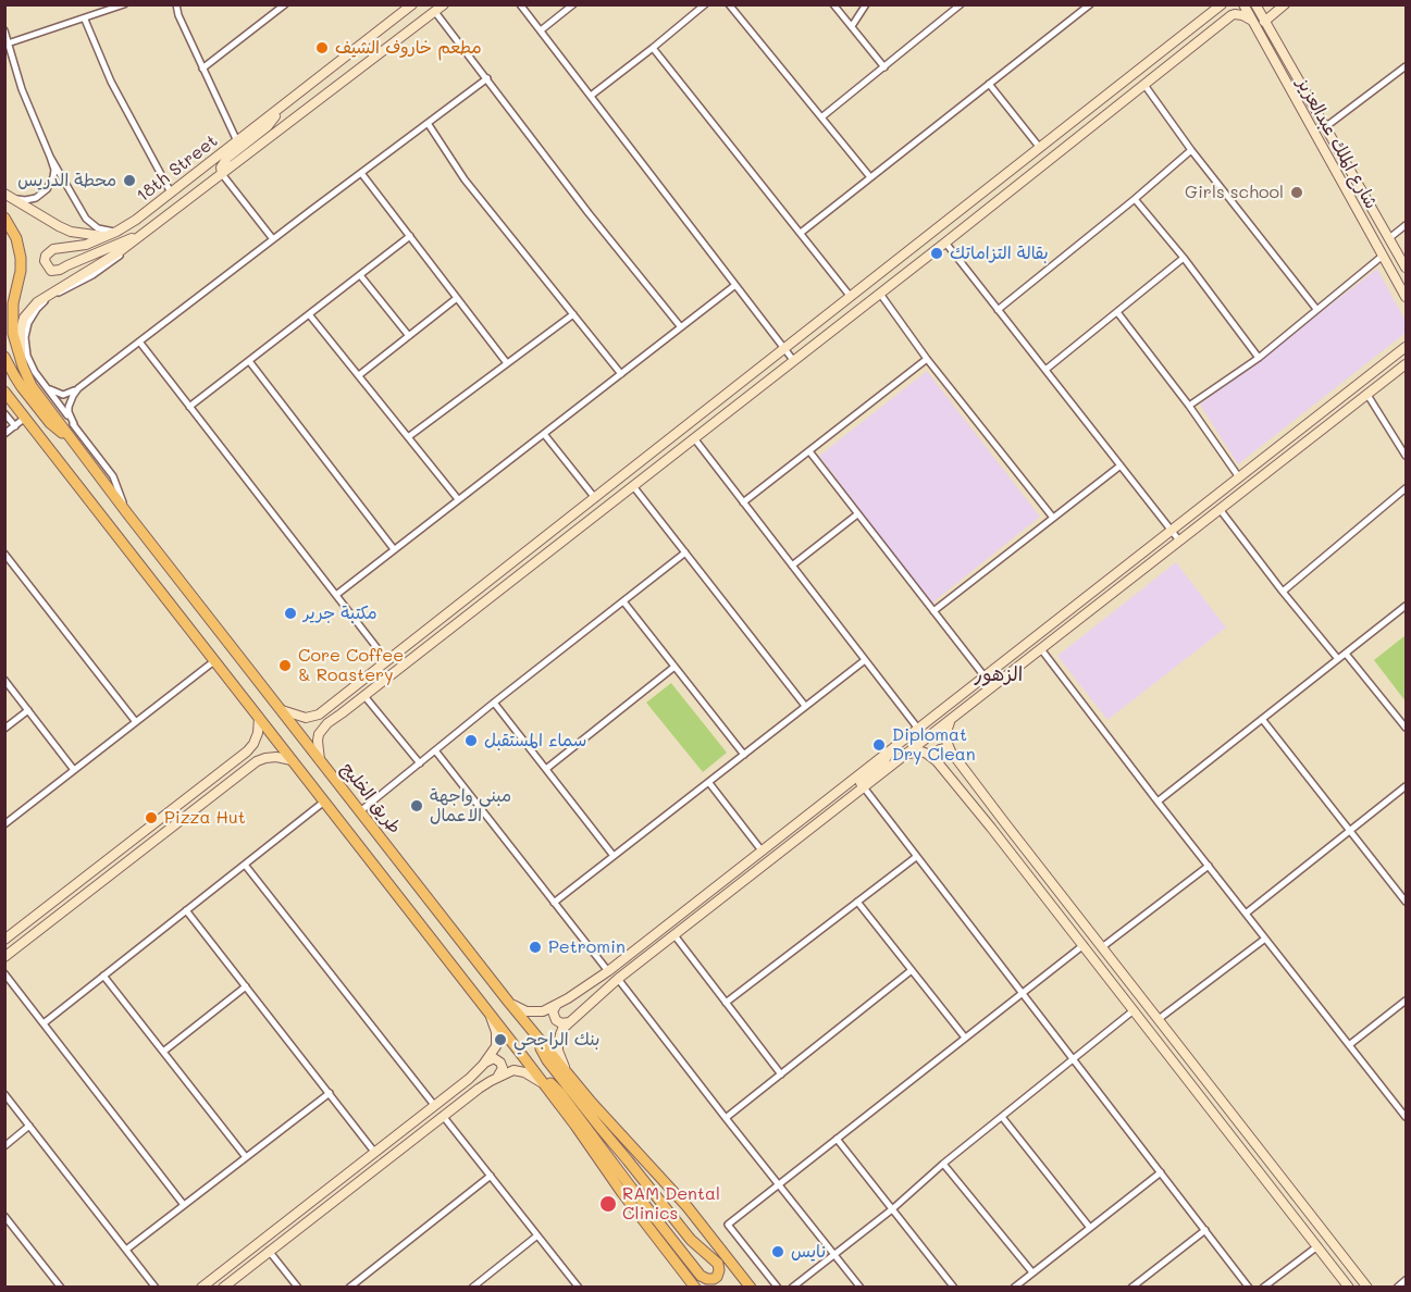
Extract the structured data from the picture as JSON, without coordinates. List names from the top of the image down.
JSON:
{
  "streets": {
    "main road": ["طريق الخليج"],
    "street": ["شارع الملك عبدالعزيز", "18th Street"]
  },
  "districts": ["الزهور"],
  "places": [
    "مطعم خاروف الشيف",
    "محطة الدريس",
    "Girls school",
    "بقالة التزاماتك",
    "مكتبة جرير",
    "Core Coffee & Roastery",
    "سماء المستقبل",
    "Diplomat Dry Clean",
    "مبنى واجهة الاعمال",
    "Pizza Hut",
    "Petromin",
    "بنك الراجحي",
    "RAM Dental Clinics",
    "نايس"
  ]
}
